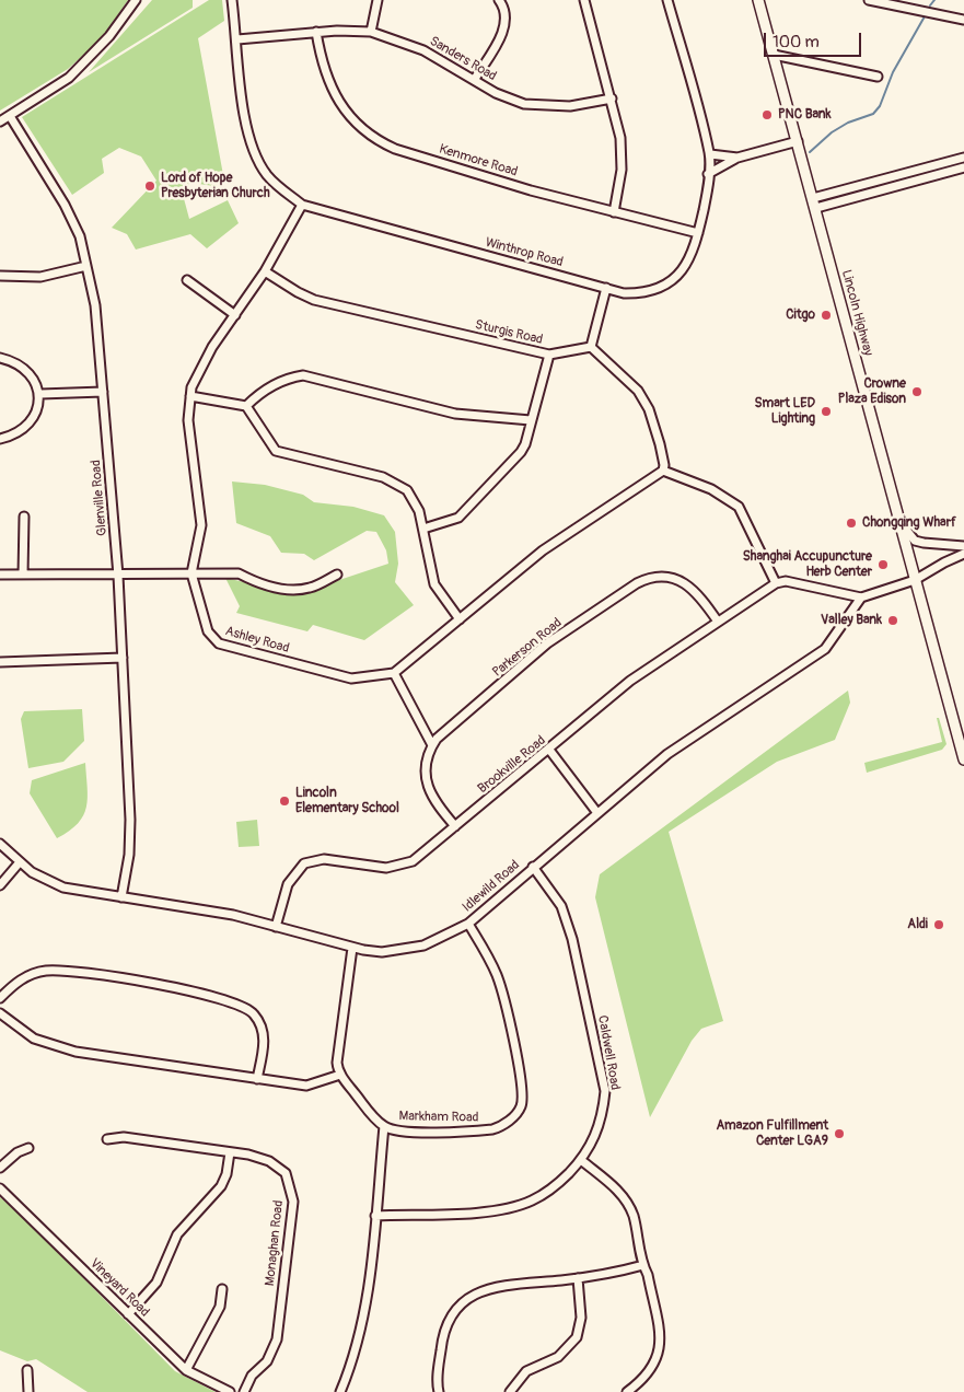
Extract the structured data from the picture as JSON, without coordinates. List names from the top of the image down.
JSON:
{
  "streets": {
    "main road": ["Lincoln Highway"],
    "street": [
      "Sanders Road",
      "Kenmore Road",
      "Winthrop Road",
      "Sturgis Road",
      "Glenville Road",
      "Ashley Road",
      "Parkerson Road",
      "Brookville Road",
      "Idlewild Road",
      "Caldwell Road",
      "Markham Road",
      "Monaghan Road",
      "Vineyard Road"
    ]
  },
  "crossings": [
    ["Sanders Road", "Kenmore Road"],
    ["Sanders Road", "Winthrop Road"],
    ["Kenmore Road", "Winthrop Road"],
    ["Winthrop Road", "Ashley Road"],
    ["Sturgis Road", "Ashley Road"],
    ["Glenville Road", "Idlewild Road"],
    ["Parkerson Road", "Brookville Road"],
    ["Brookville Road", "Idlewild Road"],
    ["Idlewild Road", "Caldwell Road"],
    ["Idlewild Road", "Markham Road"]
  ],
  "places": [
    "PNC Bank",
    "Lord of Hope Presbyterian Church",
    "Citgo",
    "Crowne Plaza Edison",
    "Smart LED Lighting",
    "Chongqing Wharf",
    "Shanghai Accupuncture Herb Center",
    "Valley Bank",
    "Lincoln Elementary School",
    "Aldi",
    "Amazon Fulfillment Center LGA9"
  ],
  "scale_bar": "100 m"
}
